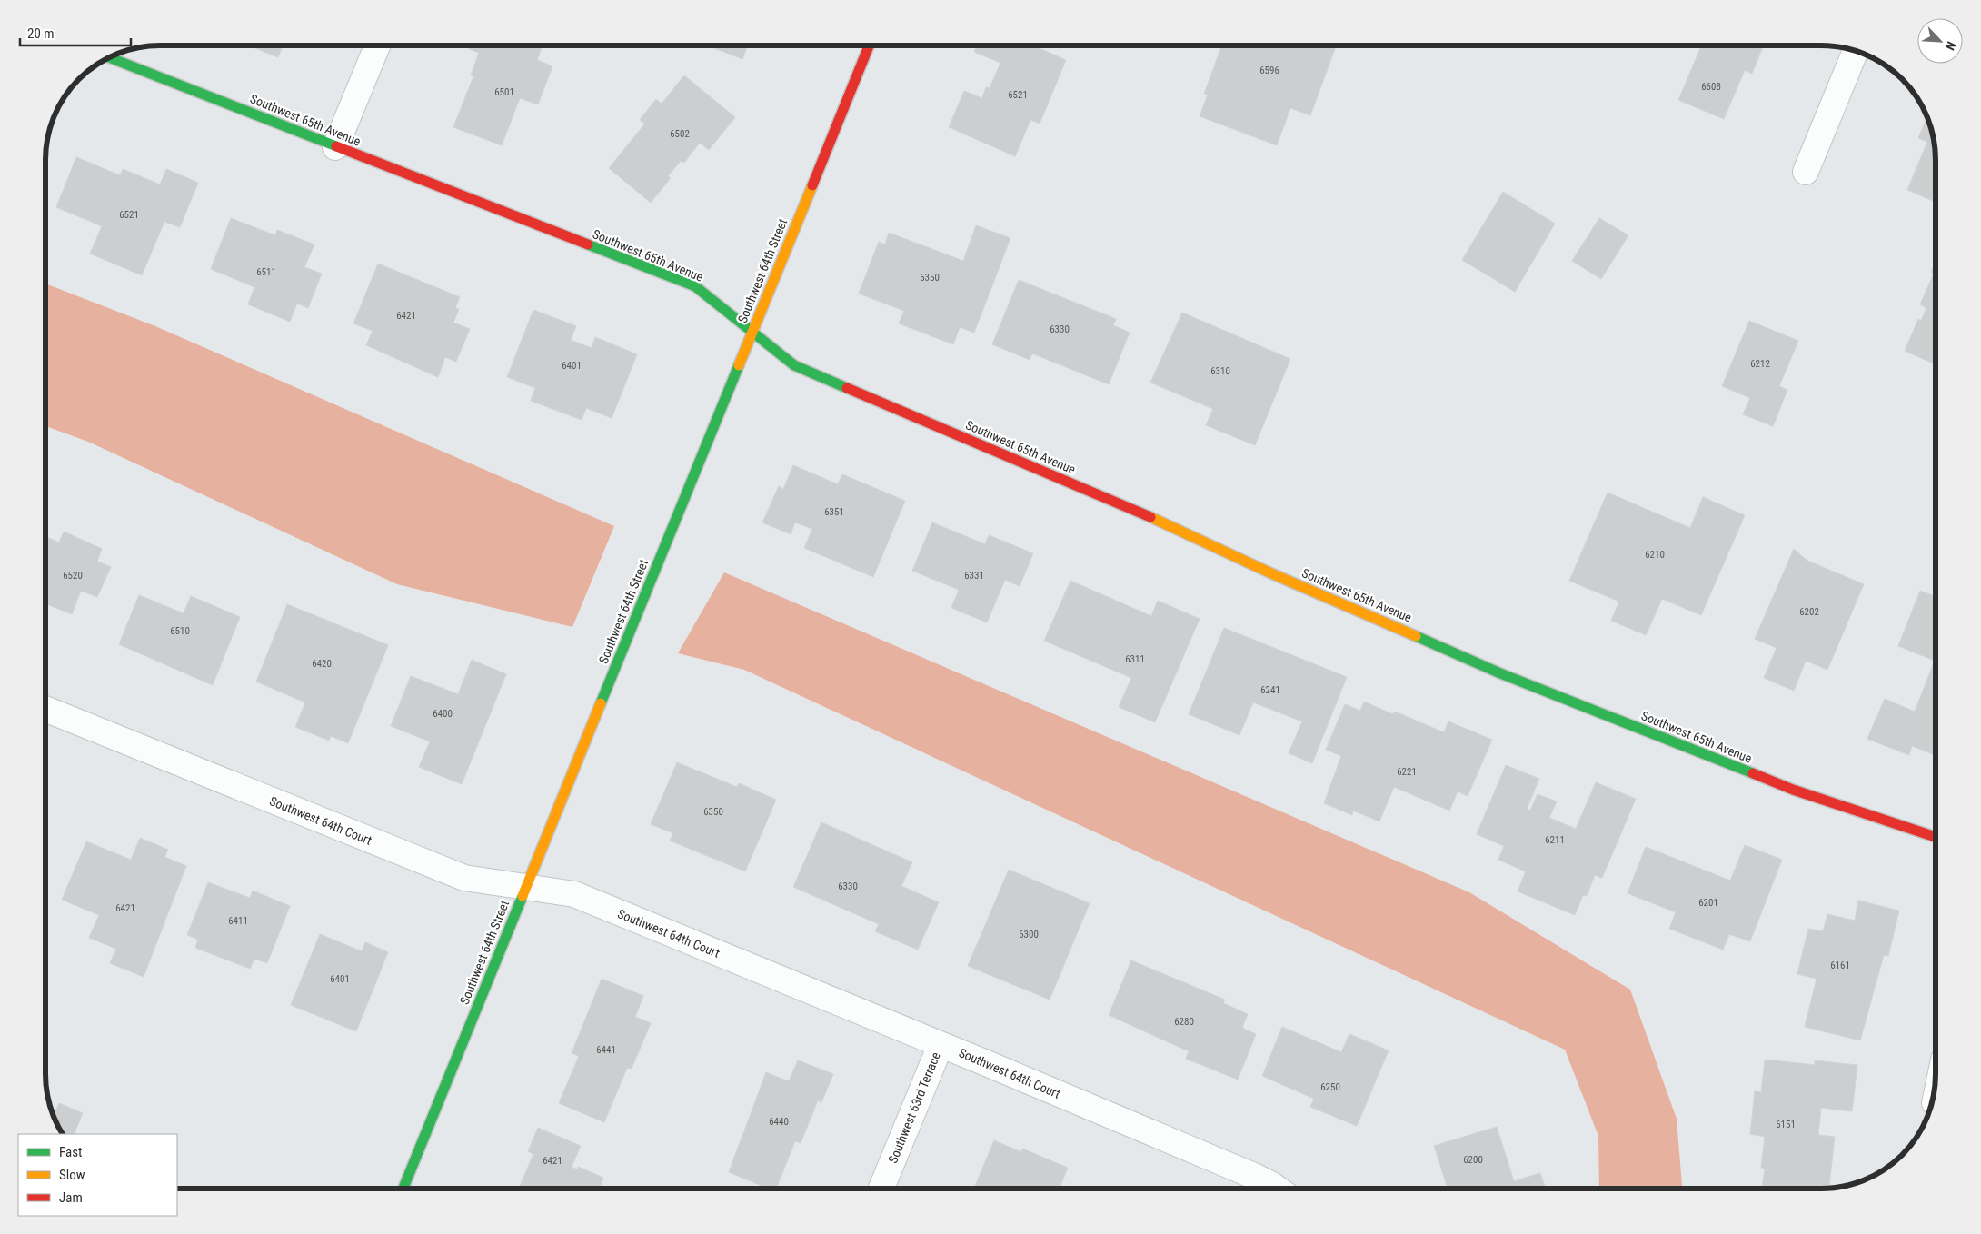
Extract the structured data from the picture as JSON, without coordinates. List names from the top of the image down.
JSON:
{
  "streets": {
    "street": [
      "Southwest 65th Avenue",
      "Southwest 64th Street",
      "Southwest 64th Court",
      "Southwest 63rd Terrace"
    ]
  },
  "crossings": [
    ["Southwest 65th Avenue", "Southwest 64th Street"],
    ["Southwest 64th Street", "Southwest 64th Court"],
    ["Southwest 64th Court", "Southwest 63rd Terrace"]
  ],
  "house_numbers": [
    "6596",
    "6608",
    "6501",
    "6521",
    "6502",
    "6521",
    "6511",
    "6350",
    "6421",
    "6330",
    "6212",
    "6401",
    "6310",
    "6351",
    "6210",
    "6520",
    "6331",
    "6202",
    "6510",
    "6311",
    "6420",
    "6241",
    "6400",
    "6221",
    "6350",
    "6211",
    "6330",
    "6201",
    "6421",
    "6411",
    "6300",
    "6161",
    "6401",
    "6280",
    "6441",
    "6250",
    "6440",
    "6151",
    "6200",
    "6421"
  ],
  "legend": ["Fast", "Slow", "Jam"],
  "scale_bar": "20 m",
  "north": "bottom right"
}
